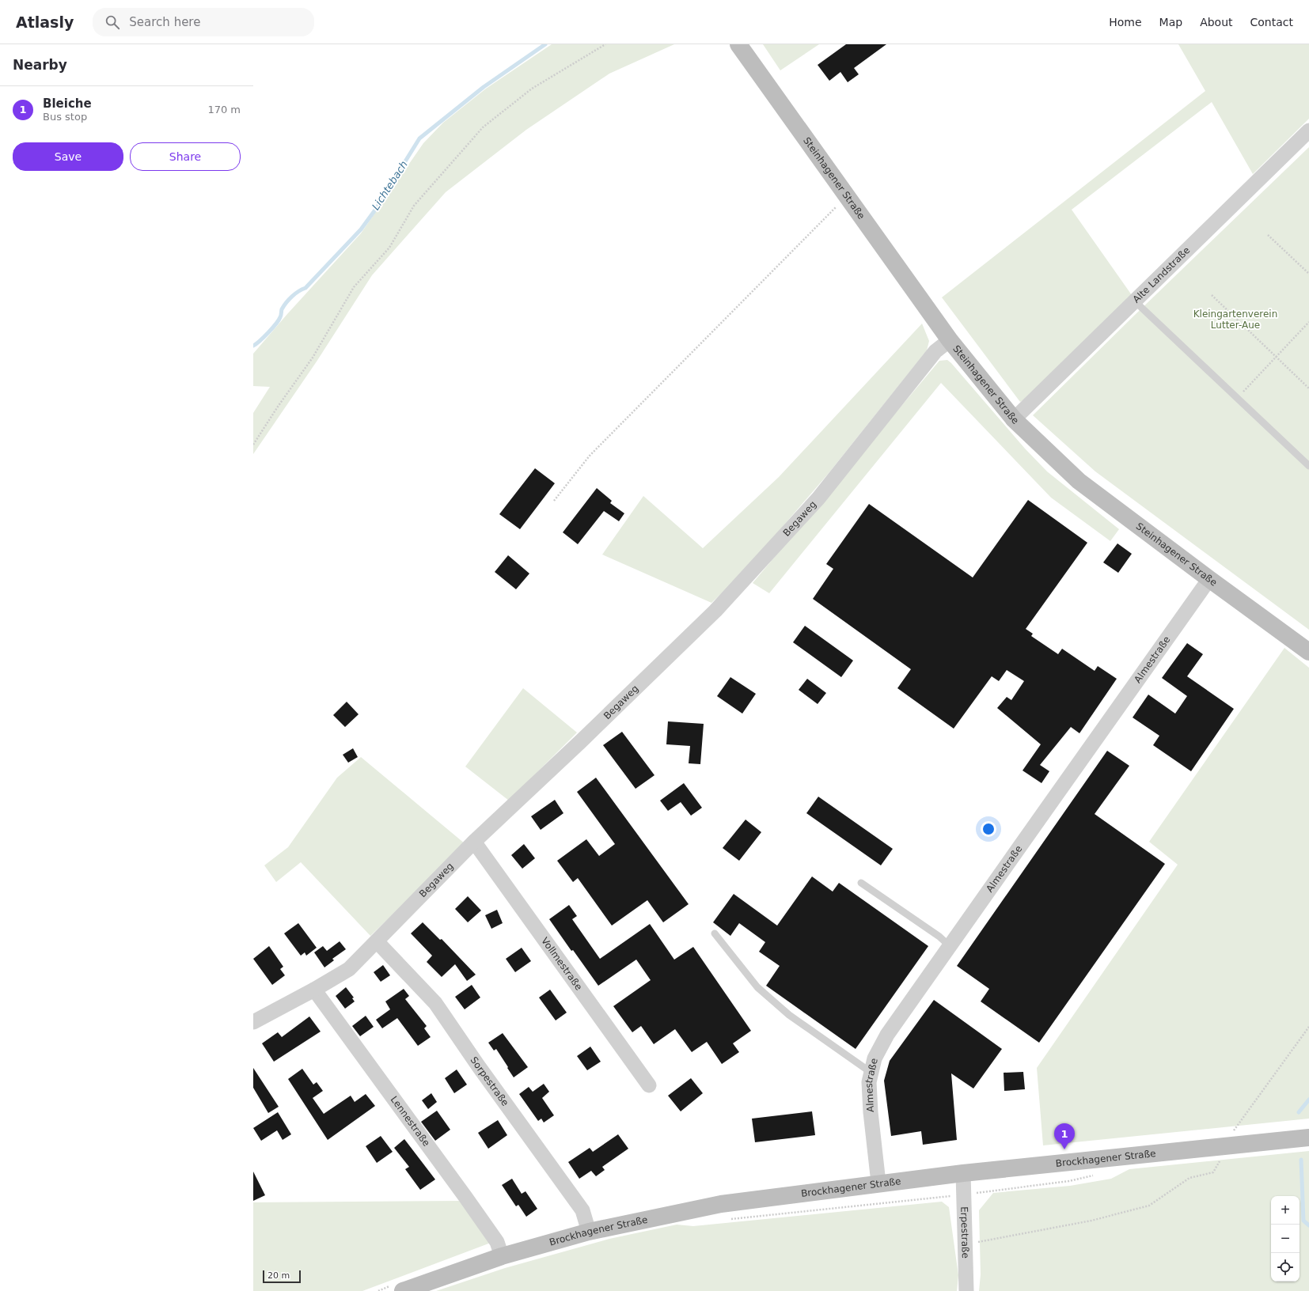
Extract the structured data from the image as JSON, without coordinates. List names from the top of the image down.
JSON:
{
  "streets": {
    "main road": ["Steinhagener Straße", "Brockhagener Straße"],
    "street": [
      "Alte Landstraße",
      "Begaweg",
      "Almestraße",
      "Vollmestraße",
      "Sorpestraße",
      "Lennestraße",
      "Erpestraße"
    ]
  },
  "crossings": [
    ["Steinhagener Straße", "Alte Landstraße"],
    ["Steinhagener Straße", "Begaweg"],
    ["Steinhagener Straße", "Almestraße"],
    ["Begaweg", "Vollmestraße"],
    ["Begaweg", "Sorpestraße"],
    ["Begaweg", "Lennestraße"],
    ["Almestraße", "Brockhagener Straße"],
    ["Sorpestraße", "Brockhagener Straße"],
    ["Lennestraße", "Brockhagener Straße"],
    ["Brockhagener Straße", "Erpestraße"]
  ],
  "water": ["Lichtebach"],
  "parks": ["Kleingartenverein Lutter-Aue"],
  "scale_bar": "20 m",
  "page": {
    "header": "Atlasly",
    "search": "Search here",
    "nav": [
      "Home",
      "Map",
      "About",
      "Contact"
    ],
    "heading": "Nearby",
    "list": [
      {
        "mark": "1",
        "name": "Bleiche",
        "note": "Bus stop",
        "value": "170 m"
      }
    ],
    "buttons": ["Save", "Share"],
    "pins": "1",
    "map_buttons": ["+", "−"],
    "scale": "20 m"
  }
}
